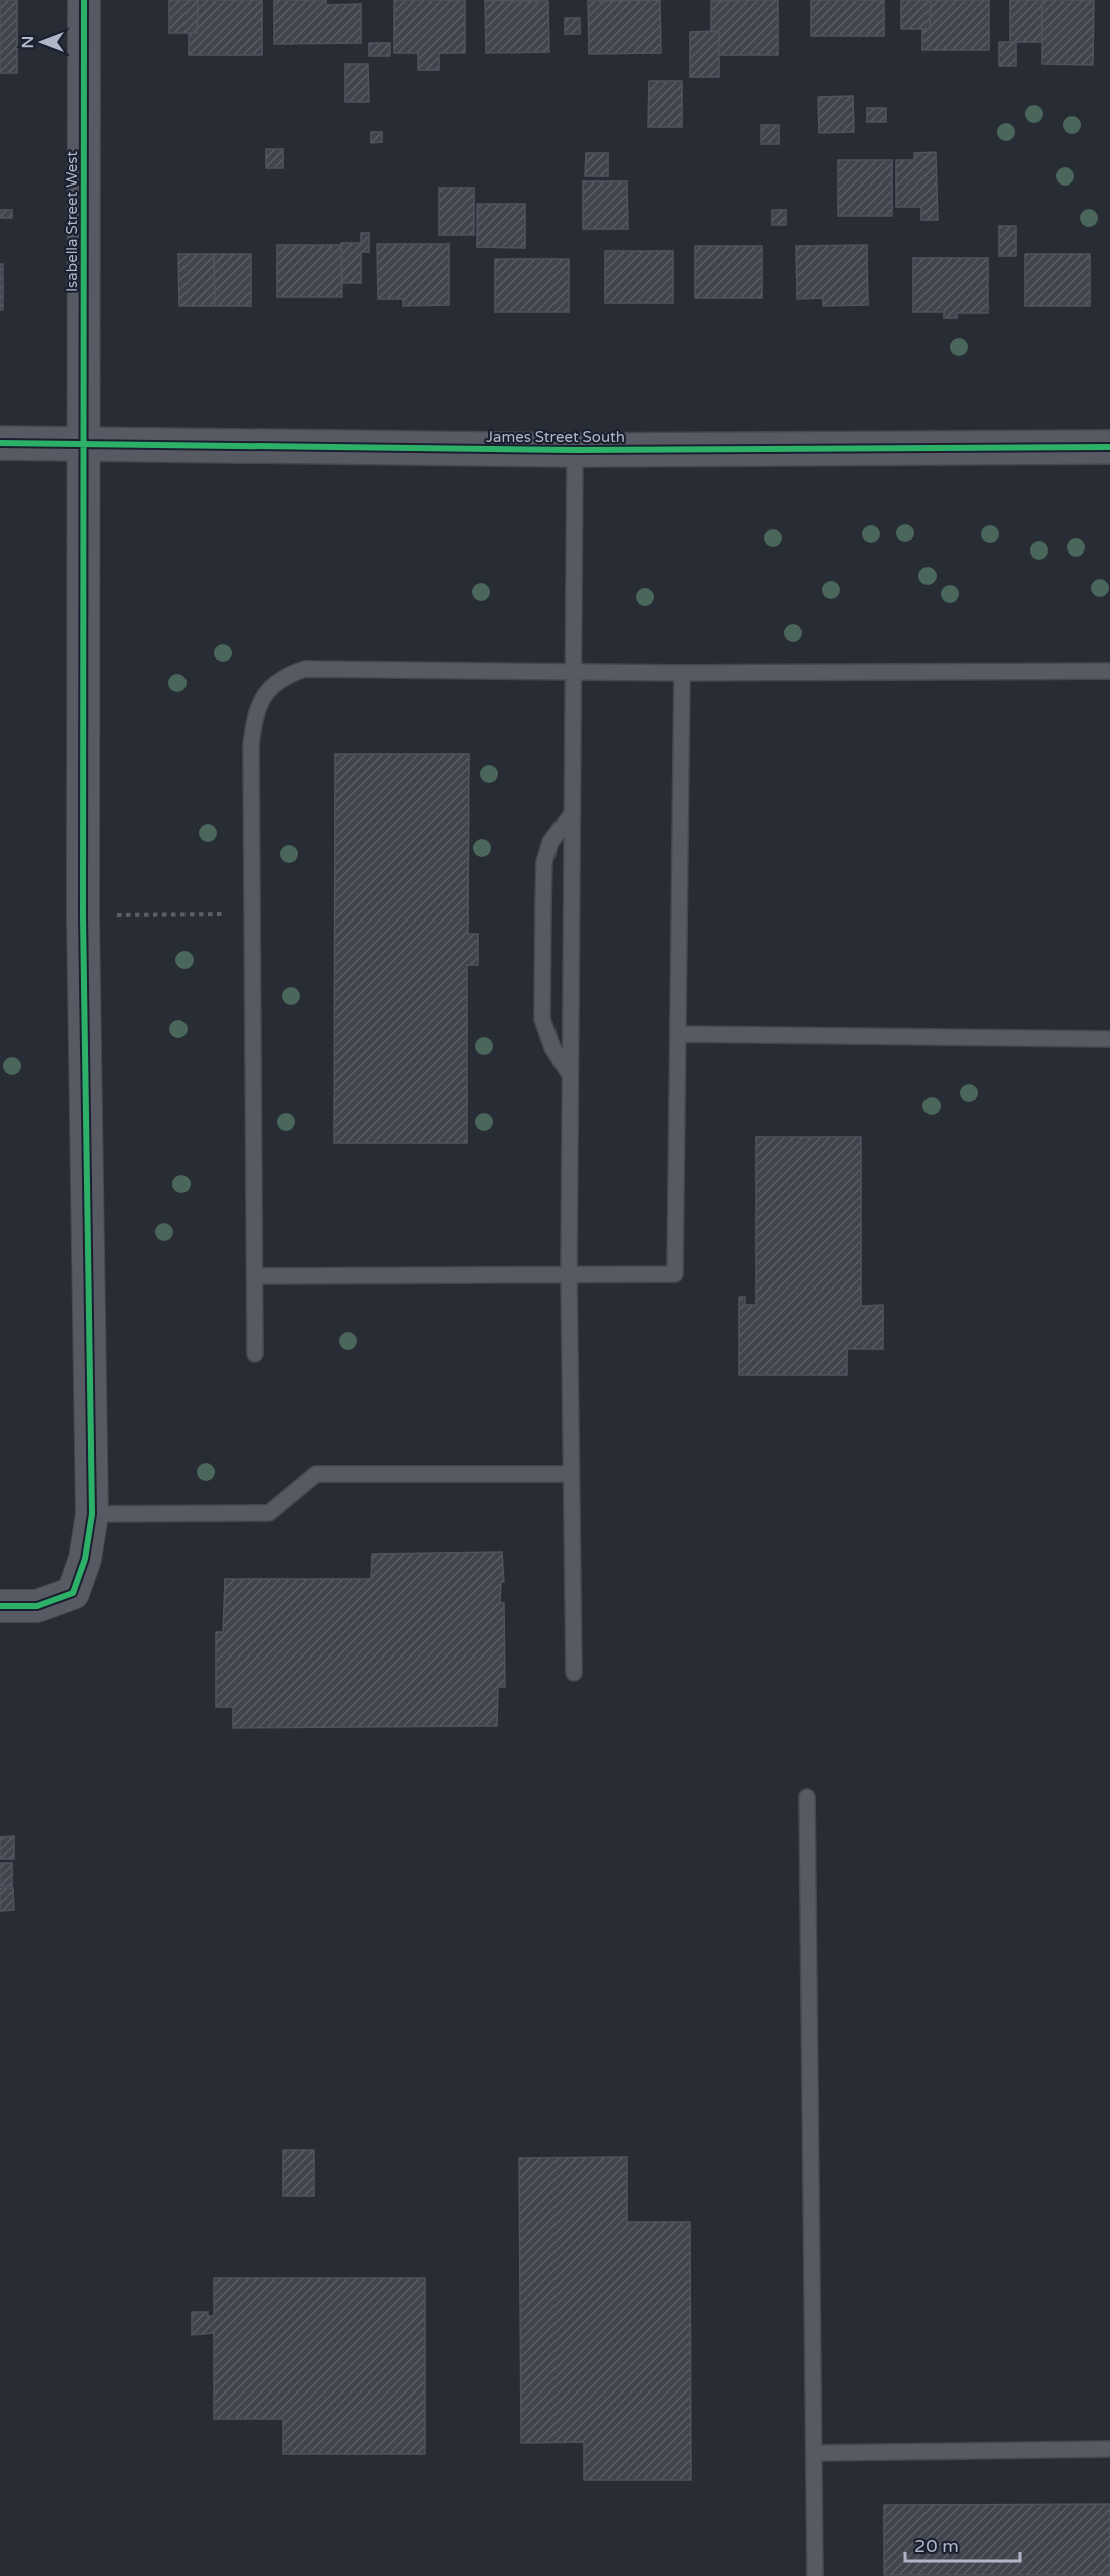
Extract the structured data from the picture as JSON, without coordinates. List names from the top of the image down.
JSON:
{
  "streets": {
    "street": ["Isabella Street West", "James Street South"]
  },
  "crossings": [
    ["Isabella Street West", "James Street South"]
  ],
  "scale_bar": "20 m",
  "north": "left"
}
